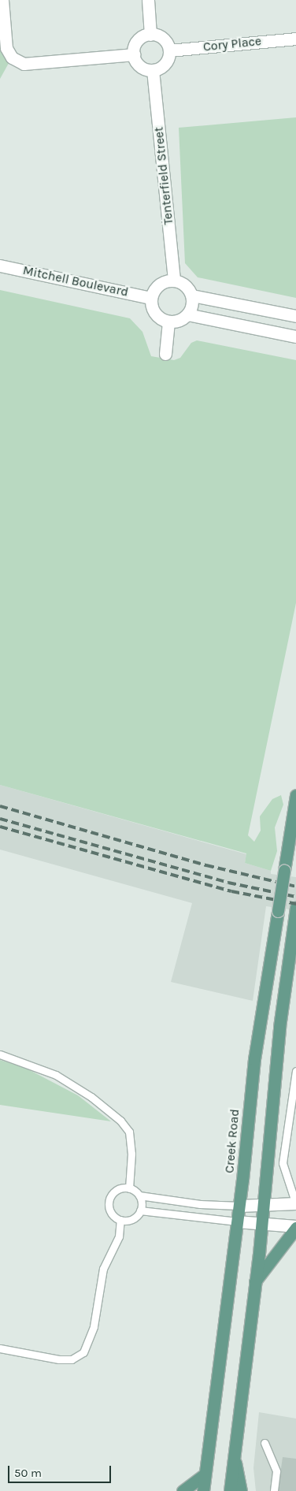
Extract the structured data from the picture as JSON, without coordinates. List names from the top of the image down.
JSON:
{
  "streets": {
    "main road": ["Creek Road"],
    "street": ["Cory Place", "Tenterfield Street", "Mitchell Boulevard"]
  },
  "crossings": [
    ["Cory Place", "Tenterfield Street"],
    ["Tenterfield Street", "Mitchell Boulevard"]
  ],
  "scale_bar": "50 m"
}
